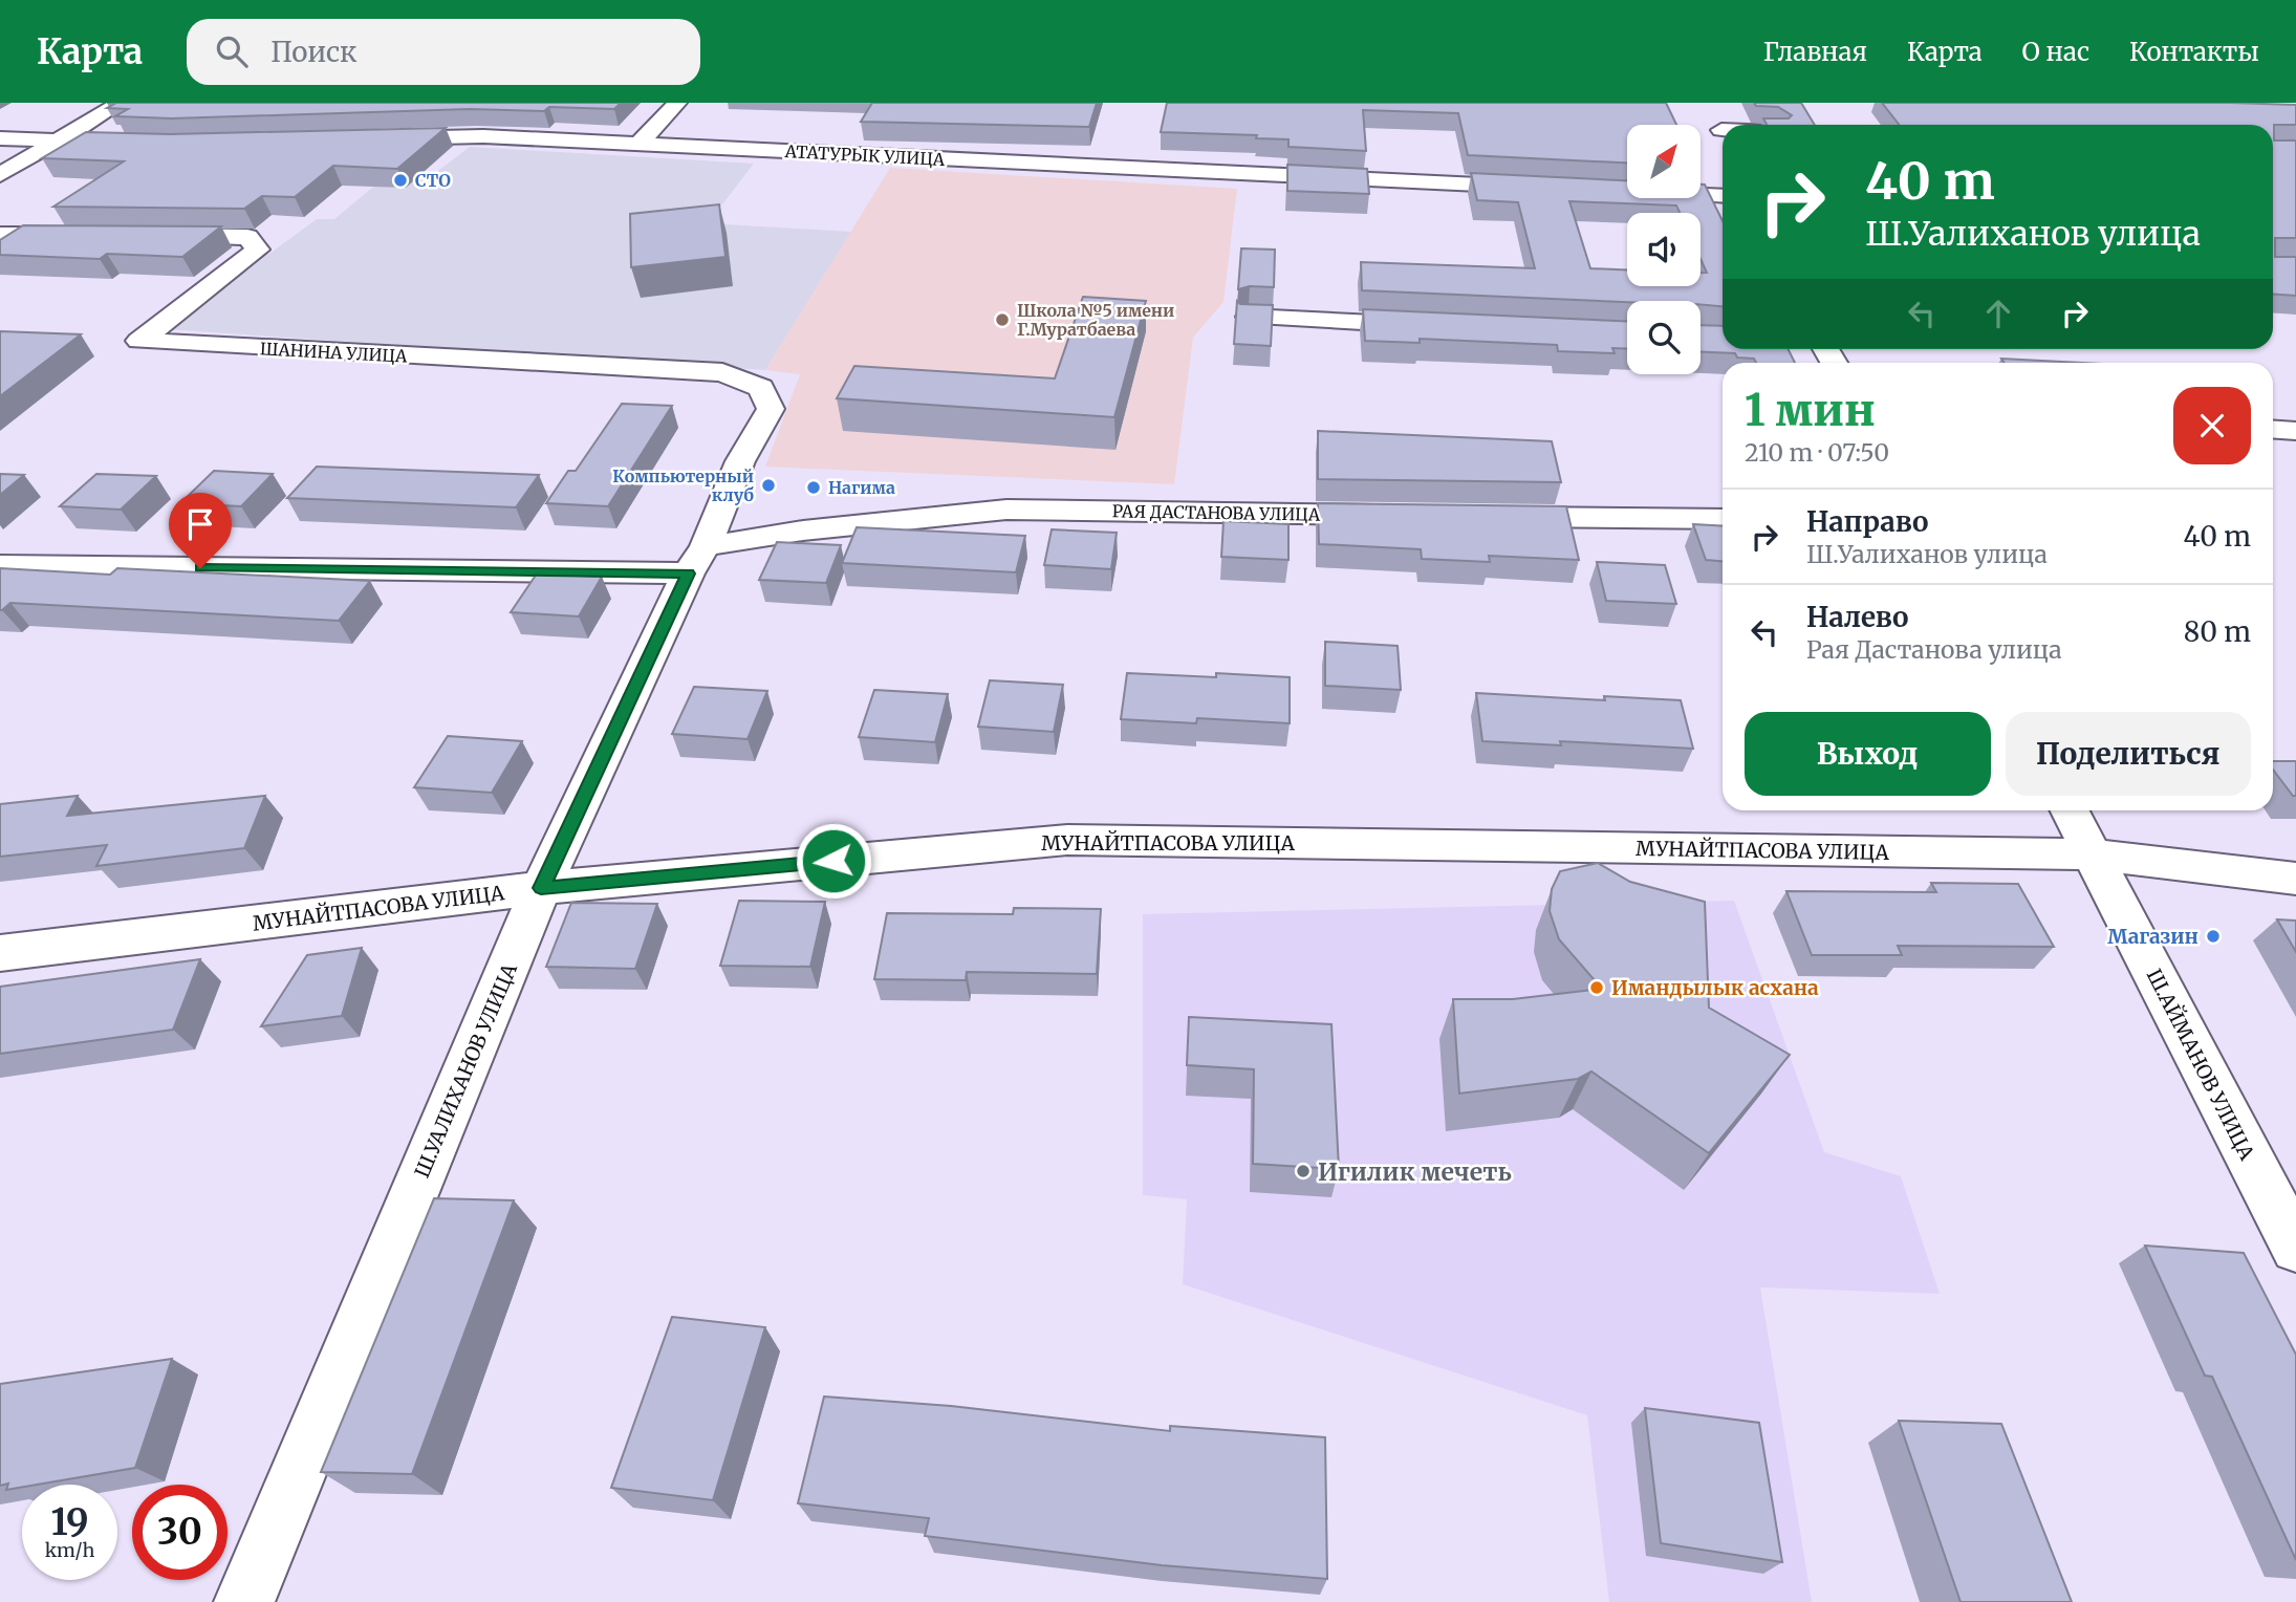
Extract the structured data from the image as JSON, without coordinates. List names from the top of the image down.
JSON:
{
  "streets": {
    "street": [
      "АТАТУРЫК УЛИЦА",
      "ШАНИНА УЛИЦА",
      "РАЯ ДАСТАНОВА УЛИЦА",
      "МУНАЙТПАСОВА УЛИЦА",
      "Ш.АЙМАНОВ УЛИЦА",
      "Ш.УАЛИХАНОВ УЛИЦА"
    ]
  },
  "crossings": [
    ["ШАНИНА УЛИЦА", "РАЯ ДАСТАНОВА УЛИЦА"],
    ["ШАНИНА УЛИЦА", "Ш.УАЛИХАНОВ УЛИЦА"],
    ["РАЯ ДАСТАНОВА УЛИЦА", "Ш.УАЛИХАНОВ УЛИЦА"],
    ["МУНАЙТПАСОВА УЛИЦА", "Ш.АЙМАНОВ УЛИЦА"],
    ["МУНАЙТПАСОВА УЛИЦА", "Ш.УАЛИХАНОВ УЛИЦА"]
  ],
  "places": [
    "СТО",
    "Школа №5 имени Г.Муратбаева",
    "Компьютерный клуб",
    "Нагима",
    "Магазин",
    "Имандылык асхана",
    "Игилик мечеть"
  ],
  "north": "top right",
  "page": {
    "header": "Карта",
    "search": "Поиск",
    "nav": [
      "Главная",
      "Карта",
      "О нас",
      "Контакты"
    ],
    "turn": ["40 m", "Ш.Уалиханов улица"],
    "heading": ["1 мин", "210 m · 07:50"],
    "list": [
      {
        "name": "Направо",
        "note": "Ш.Уалиханов улица",
        "value": "40 m"
      },
      {
        "name": "Налево",
        "note": "Рая Дастанова улица",
        "value": "80 m"
      }
    ],
    "buttons": ["Выход", "Поделиться"],
    "speed": "19 km/h",
    "limit": "30"
  }
}
